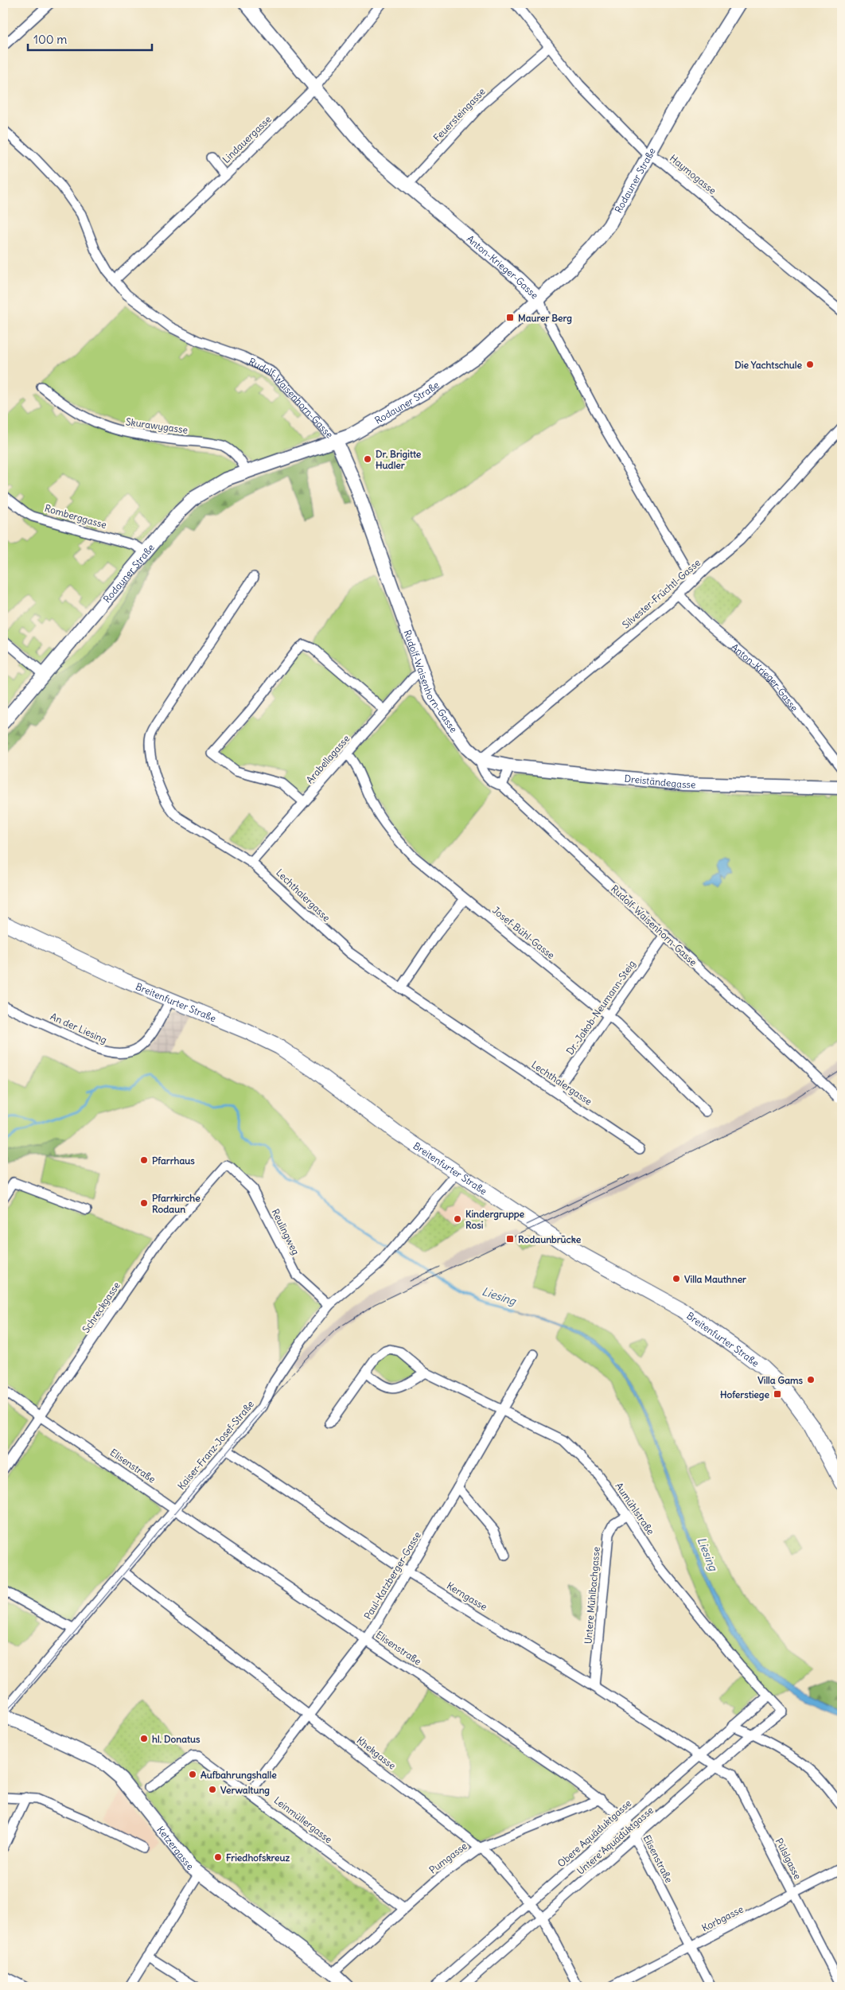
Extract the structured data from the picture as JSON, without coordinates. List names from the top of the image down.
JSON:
{
  "streets": {
    "main road": [
      "Rodauner Straße",
      "Anton-Krieger-Gasse",
      "Rudolf-Waisenhorn-Gasse",
      "Dreiständegasse",
      "Breitenfurter Straße",
      "Ketzergasse"
    ],
    "street": [
      "Feuersteingasse",
      "Lindauergasse",
      "Haymogasse",
      "Skurawygasse",
      "Romberggasse",
      "Silvester-Früchtl-Gasse",
      "Arabellagasse",
      "Lechthalergasse",
      "Josef-Bühl-Gasse",
      "Dr.-Jakob-Neumann-Steig",
      "An der Liesing",
      "Reulingweg",
      "Schreckgasse",
      "Kaiser-Franz-Josef-Straße",
      "Elisenstraße",
      "Aumühlstraße",
      "Paul-Katzberger-Gasse",
      "Untere Mühlbachgasse",
      "Kerngasse",
      "Khekgasse",
      "Leinmüllergasse",
      "Obere Aquäduktgasse",
      "Untere Aquäduktgasse",
      "Pumgasse",
      "Pülslgasse",
      "Korbgasse"
    ]
  },
  "crossings": [
    ["Feuersteingasse", "Haymogasse"],
    ["Feuersteingasse", "Anton-Krieger-Gasse"],
    ["Lindauergasse", "Anton-Krieger-Gasse"],
    ["Lindauergasse", "Rudolf-Waisenhorn-Gasse"],
    ["Haymogasse", "Rodauner Straße"],
    ["Rodauner Straße", "Anton-Krieger-Gasse"],
    ["Rodauner Straße", "Rudolf-Waisenhorn-Gasse"],
    ["Rodauner Straße", "Skurawygasse"],
    ["Rodauner Straße", "Romberggasse"],
    ["Anton-Krieger-Gasse", "Silvester-Früchtl-Gasse"],
    ["Rudolf-Waisenhorn-Gasse", "Silvester-Früchtl-Gasse"],
    ["Rudolf-Waisenhorn-Gasse", "Arabellagasse"],
    ["Rudolf-Waisenhorn-Gasse", "Dreiständegasse"],
    ["Rudolf-Waisenhorn-Gasse", "Dr.-Jakob-Neumann-Steig"],
    ["Silvester-Früchtl-Gasse", "Dreiständegasse"],
    ["Arabellagasse", "Lechthalergasse"],
    ["Arabellagasse", "Josef-Bühl-Gasse"],
    ["Lechthalergasse", "Dr.-Jakob-Neumann-Steig"],
    ["Josef-Bühl-Gasse", "Dr.-Jakob-Neumann-Steig"],
    ["Breitenfurter Straße", "An der Liesing"],
    ["Breitenfurter Straße", "Kaiser-Franz-Josef-Straße"],
    ["Reulingweg", "Schreckgasse"],
    ["Reulingweg", "Kaiser-Franz-Josef-Straße"],
    ["Schreckgasse", "Elisenstraße"],
    ["Kaiser-Franz-Josef-Straße", "Elisenstraße"],
    ["Kaiser-Franz-Josef-Straße", "Kerngasse"],
    ["Kaiser-Franz-Josef-Straße", "Khekgasse"],
    ["Elisenstraße", "Paul-Katzberger-Gasse"],
    ["Elisenstraße", "Obere Aquäduktgasse"],
    ["Elisenstraße", "Untere Aquäduktgasse"],
    ["Elisenstraße", "Pumgasse"],
    ["Elisenstraße", "Korbgasse"],
    ["Aumühlstraße", "Paul-Katzberger-Gasse"],
    ["Aumühlstraße", "Untere Mühlbachgasse"],
    ["Aumühlstraße", "Obere Aquäduktgasse"],
    ["Aumühlstraße", "Untere Aquäduktgasse"],
    ["Paul-Katzberger-Gasse", "Kerngasse"],
    ["Paul-Katzberger-Gasse", "Khekgasse"],
    ["Paul-Katzberger-Gasse", "Leinmüllergasse"],
    ["Untere Mühlbachgasse", "Kerngasse"],
    ["Kerngasse", "Obere Aquäduktgasse"],
    ["Kerngasse", "Pülslgasse"],
    ["Khekgasse", "Obere Aquäduktgasse"],
    ["Khekgasse", "Untere Aquäduktgasse"],
    ["Khekgasse", "Pumgasse"],
    ["Leinmüllergasse", "Pumgasse"],
    ["Obere Aquäduktgasse", "Pülslgasse"],
    ["Untere Aquäduktgasse", "Pülslgasse"],
    ["Ketzergasse", "Pumgasse"],
    ["Pülslgasse", "Korbgasse"]
  ],
  "water": ["Liesing"],
  "places": {
    "transit": ["Maurer Berg", "Rodaunbrücke", "Hoferstiege"],
    "other": [
      "Die Yachtschule",
      "Dr. Brigitte Hudler",
      "Pfarrhaus",
      "Pfarrkirche Rodaun",
      "Kindergruppe Rosi",
      "Villa Mauthner",
      "Villa Gams",
      "hl. Donatus",
      "Aufbahrungshalle",
      "Verwaltung",
      "Friedhofskreuz"
    ]
  },
  "scale_bar": "100 m"
}
